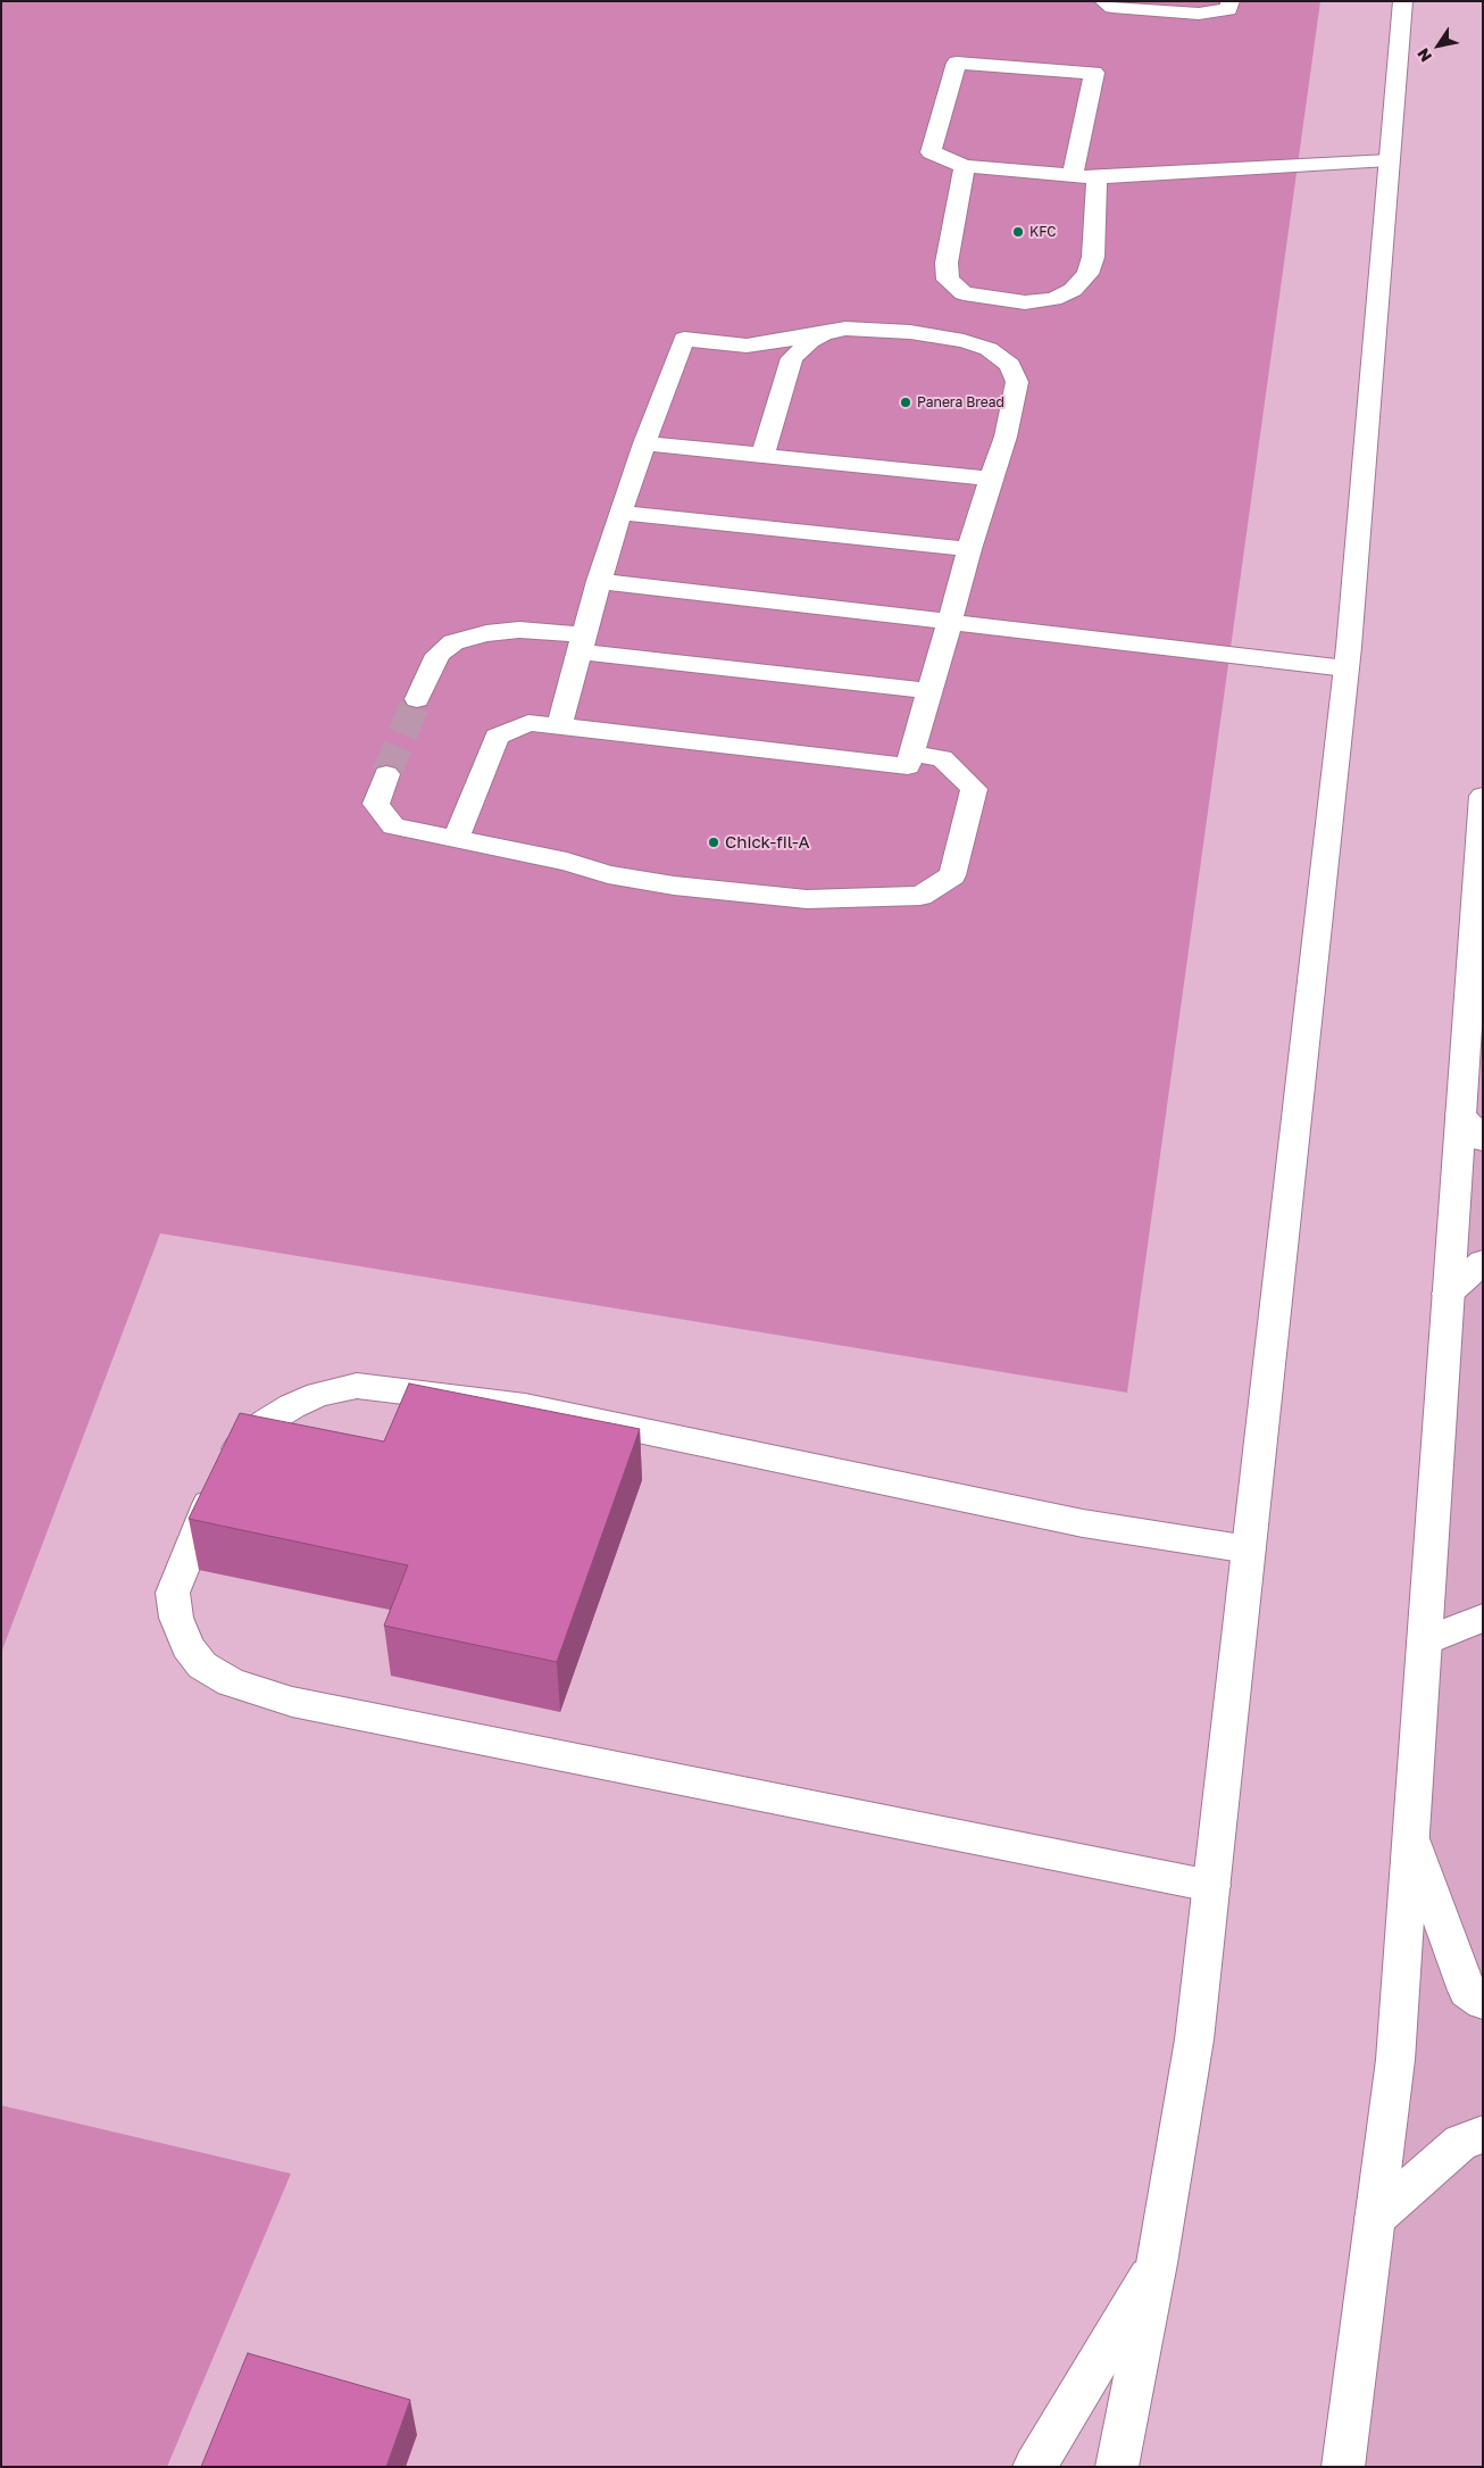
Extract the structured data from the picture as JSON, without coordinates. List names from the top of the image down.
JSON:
{
  "places": ["KFC", "Panera Bread", "Chick-fil-A"],
  "north": "bottom left"
}
